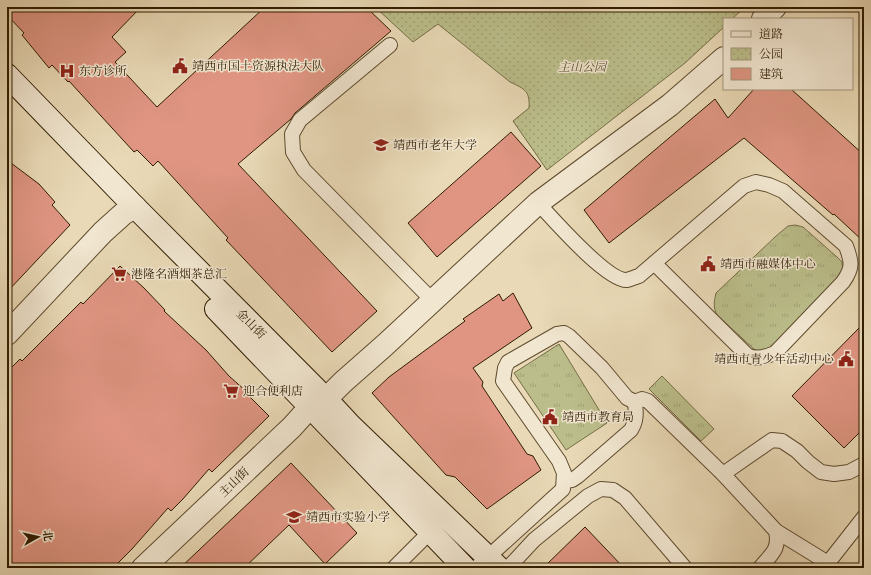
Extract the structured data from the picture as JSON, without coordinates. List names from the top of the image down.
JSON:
{
  "streets": {
    "main road": ["金山街", "主山街"]
  },
  "crossings": [
    ["金山街", "主山街"]
  ],
  "parks": ["主山公园"],
  "places": {
    "public building": [
      "靖西市国土资源执法大队",
      "靖西市融媒体中心",
      "靖西市青少年活动中心",
      "靖西市教育局"
    ],
    "hospital": ["东方诊所"],
    "school or university": ["靖西市老年大学", "靖西市实验小学"],
    "supermarket": ["港隆名酒烟茶总汇", "迎合便利店"]
  },
  "legend": ["道路", "公园", "建筑"],
  "north": "right"
}
